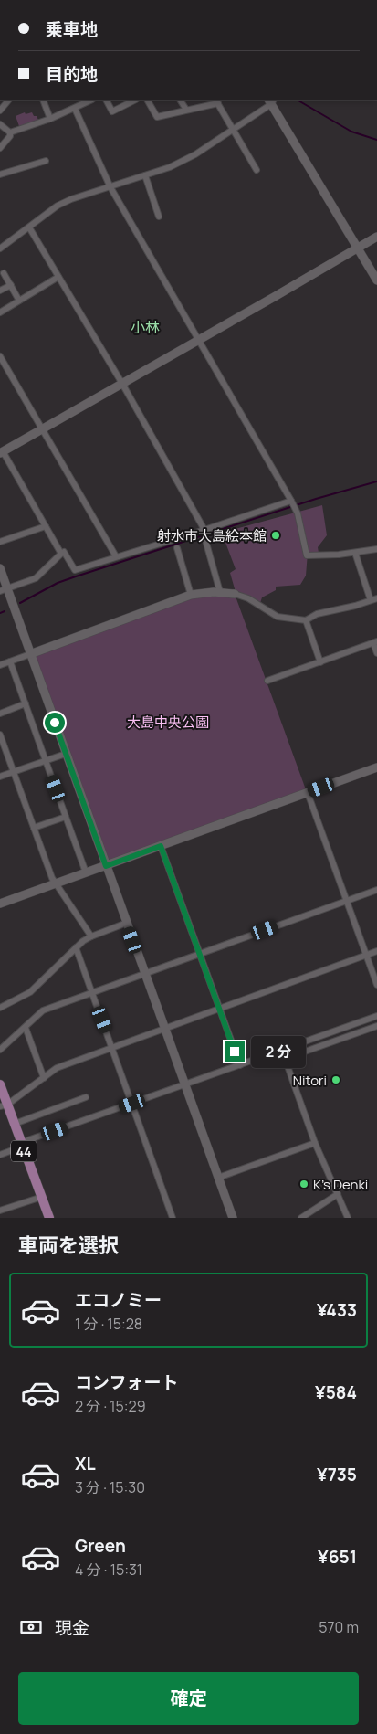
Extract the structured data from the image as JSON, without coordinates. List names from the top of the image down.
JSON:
{
  "streets": {
    "main road": ["44"]
  },
  "districts": ["小林"],
  "parks": ["大島中央公園"],
  "places": ["射水市大島絵本館", "Nitori", "K's Denki"],
  "page": {
    "banner": ["乗車地", "目的地"],
    "bubble": "2 分",
    "heading": "車両を選択",
    "list": [
      {
        "name": "エコノミー",
        "note": "1 分 · 15:28",
        "value": "¥433"
      },
      {
        "name": "コンフォート",
        "note": "2 分 · 15:29",
        "value": "¥584"
      },
      {
        "name": "XL",
        "note": "3 分 · 15:30",
        "value": "¥735"
      },
      {
        "name": "Green",
        "note": "4 分 · 15:31",
        "value": "¥651"
      }
    ],
    "pay": ["現金", "570 m"],
    "buttons": "確定"
  }
}
